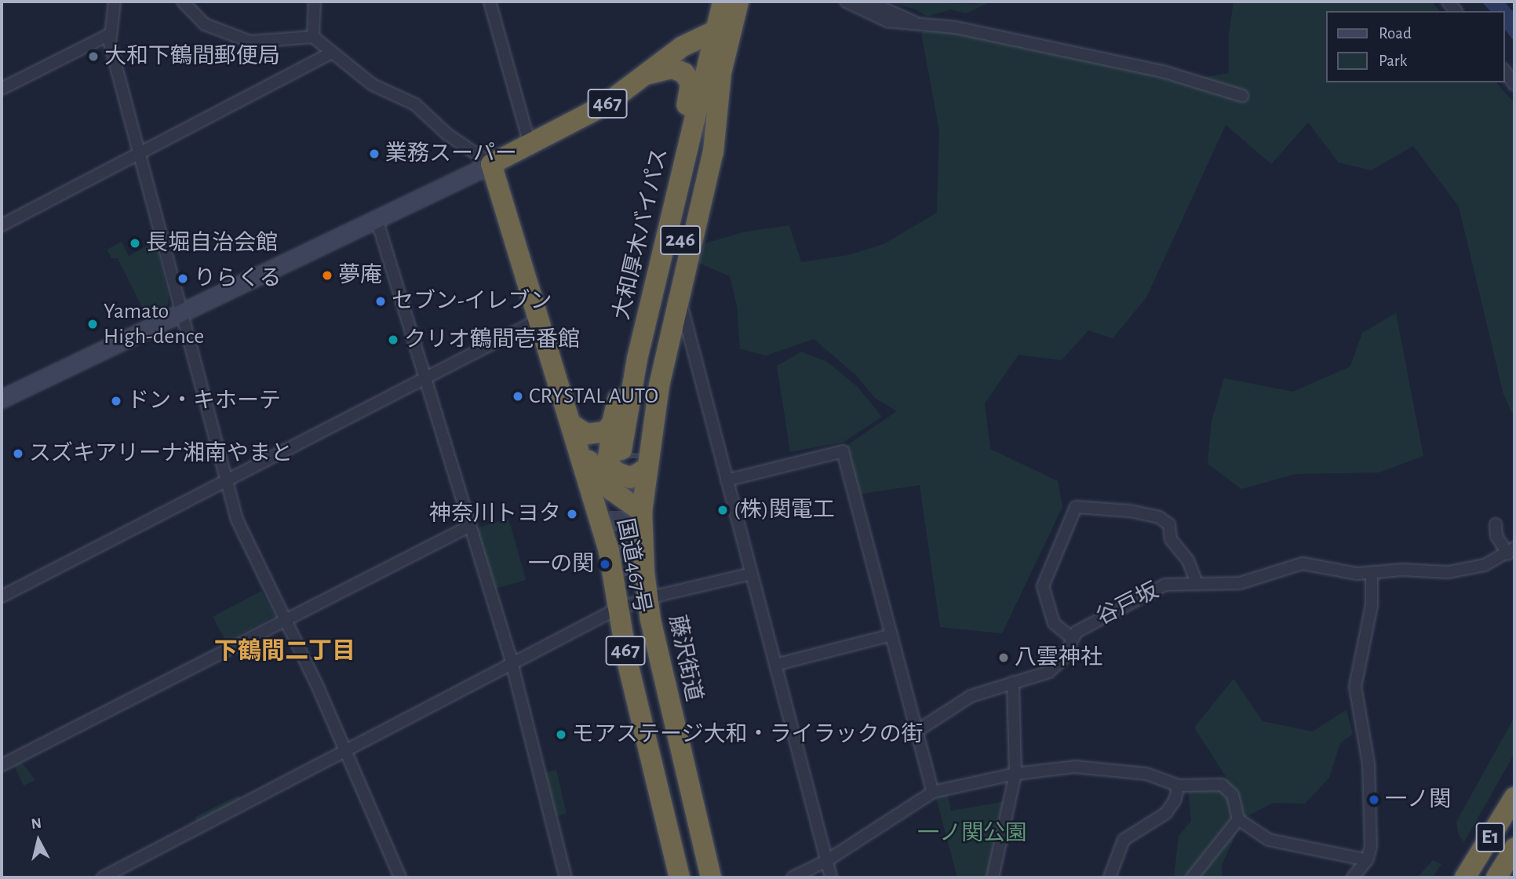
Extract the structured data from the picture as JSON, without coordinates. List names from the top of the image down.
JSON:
{
  "streets": {
    "highway": [
      "467",
      "大和厚木バイパス",
      "246",
      "国道467号",
      "藤沢街道",
      "E1"
    ],
    "street": ["谷戸坂"]
  },
  "crossings": [
    ["467", "大和厚木バイパス"],
    ["467", "246"],
    ["467", "国道467号"],
    ["大和厚木バイパス", "246"],
    ["大和厚木バイパス", "藤沢街道"],
    ["国道467号", "藤沢街道"]
  ],
  "districts": ["下鶴間二丁目"],
  "parks": ["一ノ関公園"],
  "places": [
    "大和下鶴間郵便局",
    "業務スーパー",
    "長堀自治会館",
    "夢庵",
    "りらくる",
    "セブン-イレブン",
    "Yamato High-dence",
    "クリオ鶴間壱番館",
    "CRYSTAL AUTO",
    "ドン・キホーテ",
    "スズキアリーナ湘南やまと",
    "(株)関電工",
    "神奈川トヨタ",
    "一の関",
    "八雲神社",
    "モアステージ大和・ライラックの街",
    "一ノ関"
  ],
  "legend": ["Road", "Park"],
  "north": "top"
}
